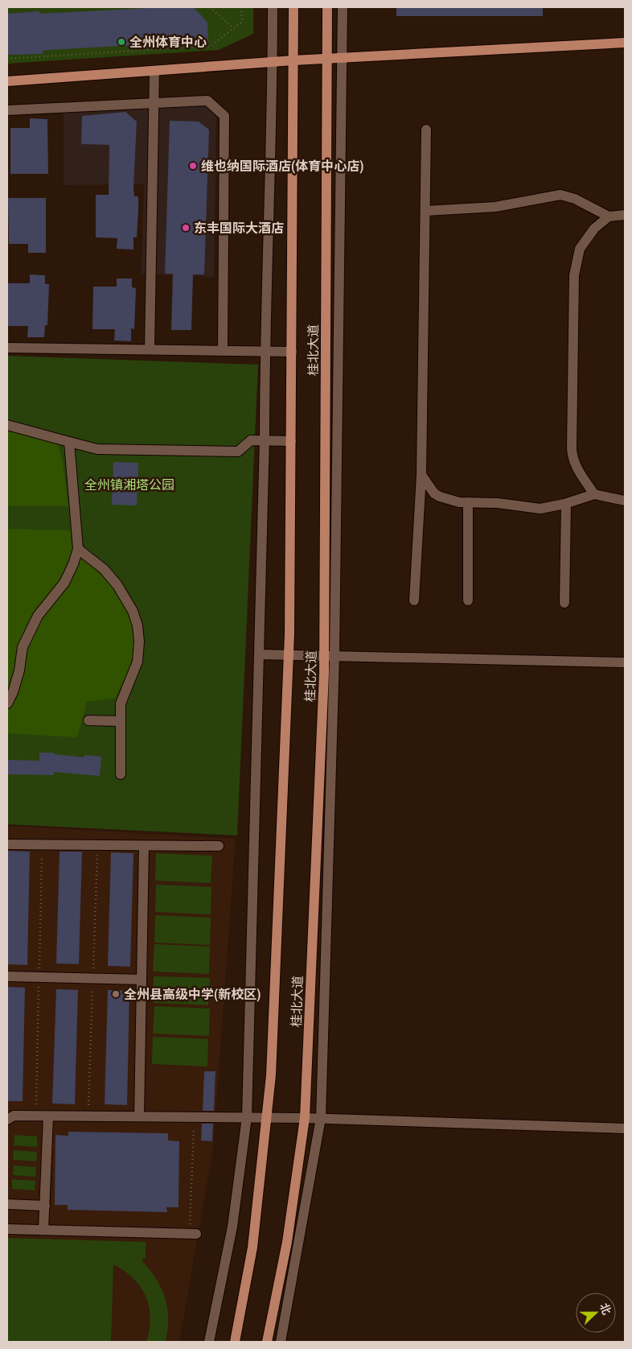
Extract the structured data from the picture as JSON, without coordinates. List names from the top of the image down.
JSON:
{
  "streets": {
    "main road": ["桂北大道"]
  },
  "parks": ["全州镇湘塔公园"],
  "places": [
    "全州体育中心",
    "维也纳国际酒店(体育中心店)",
    "东丰国际大酒店",
    "全州县高级中学(新校区)"
  ],
  "north": "right"
}
